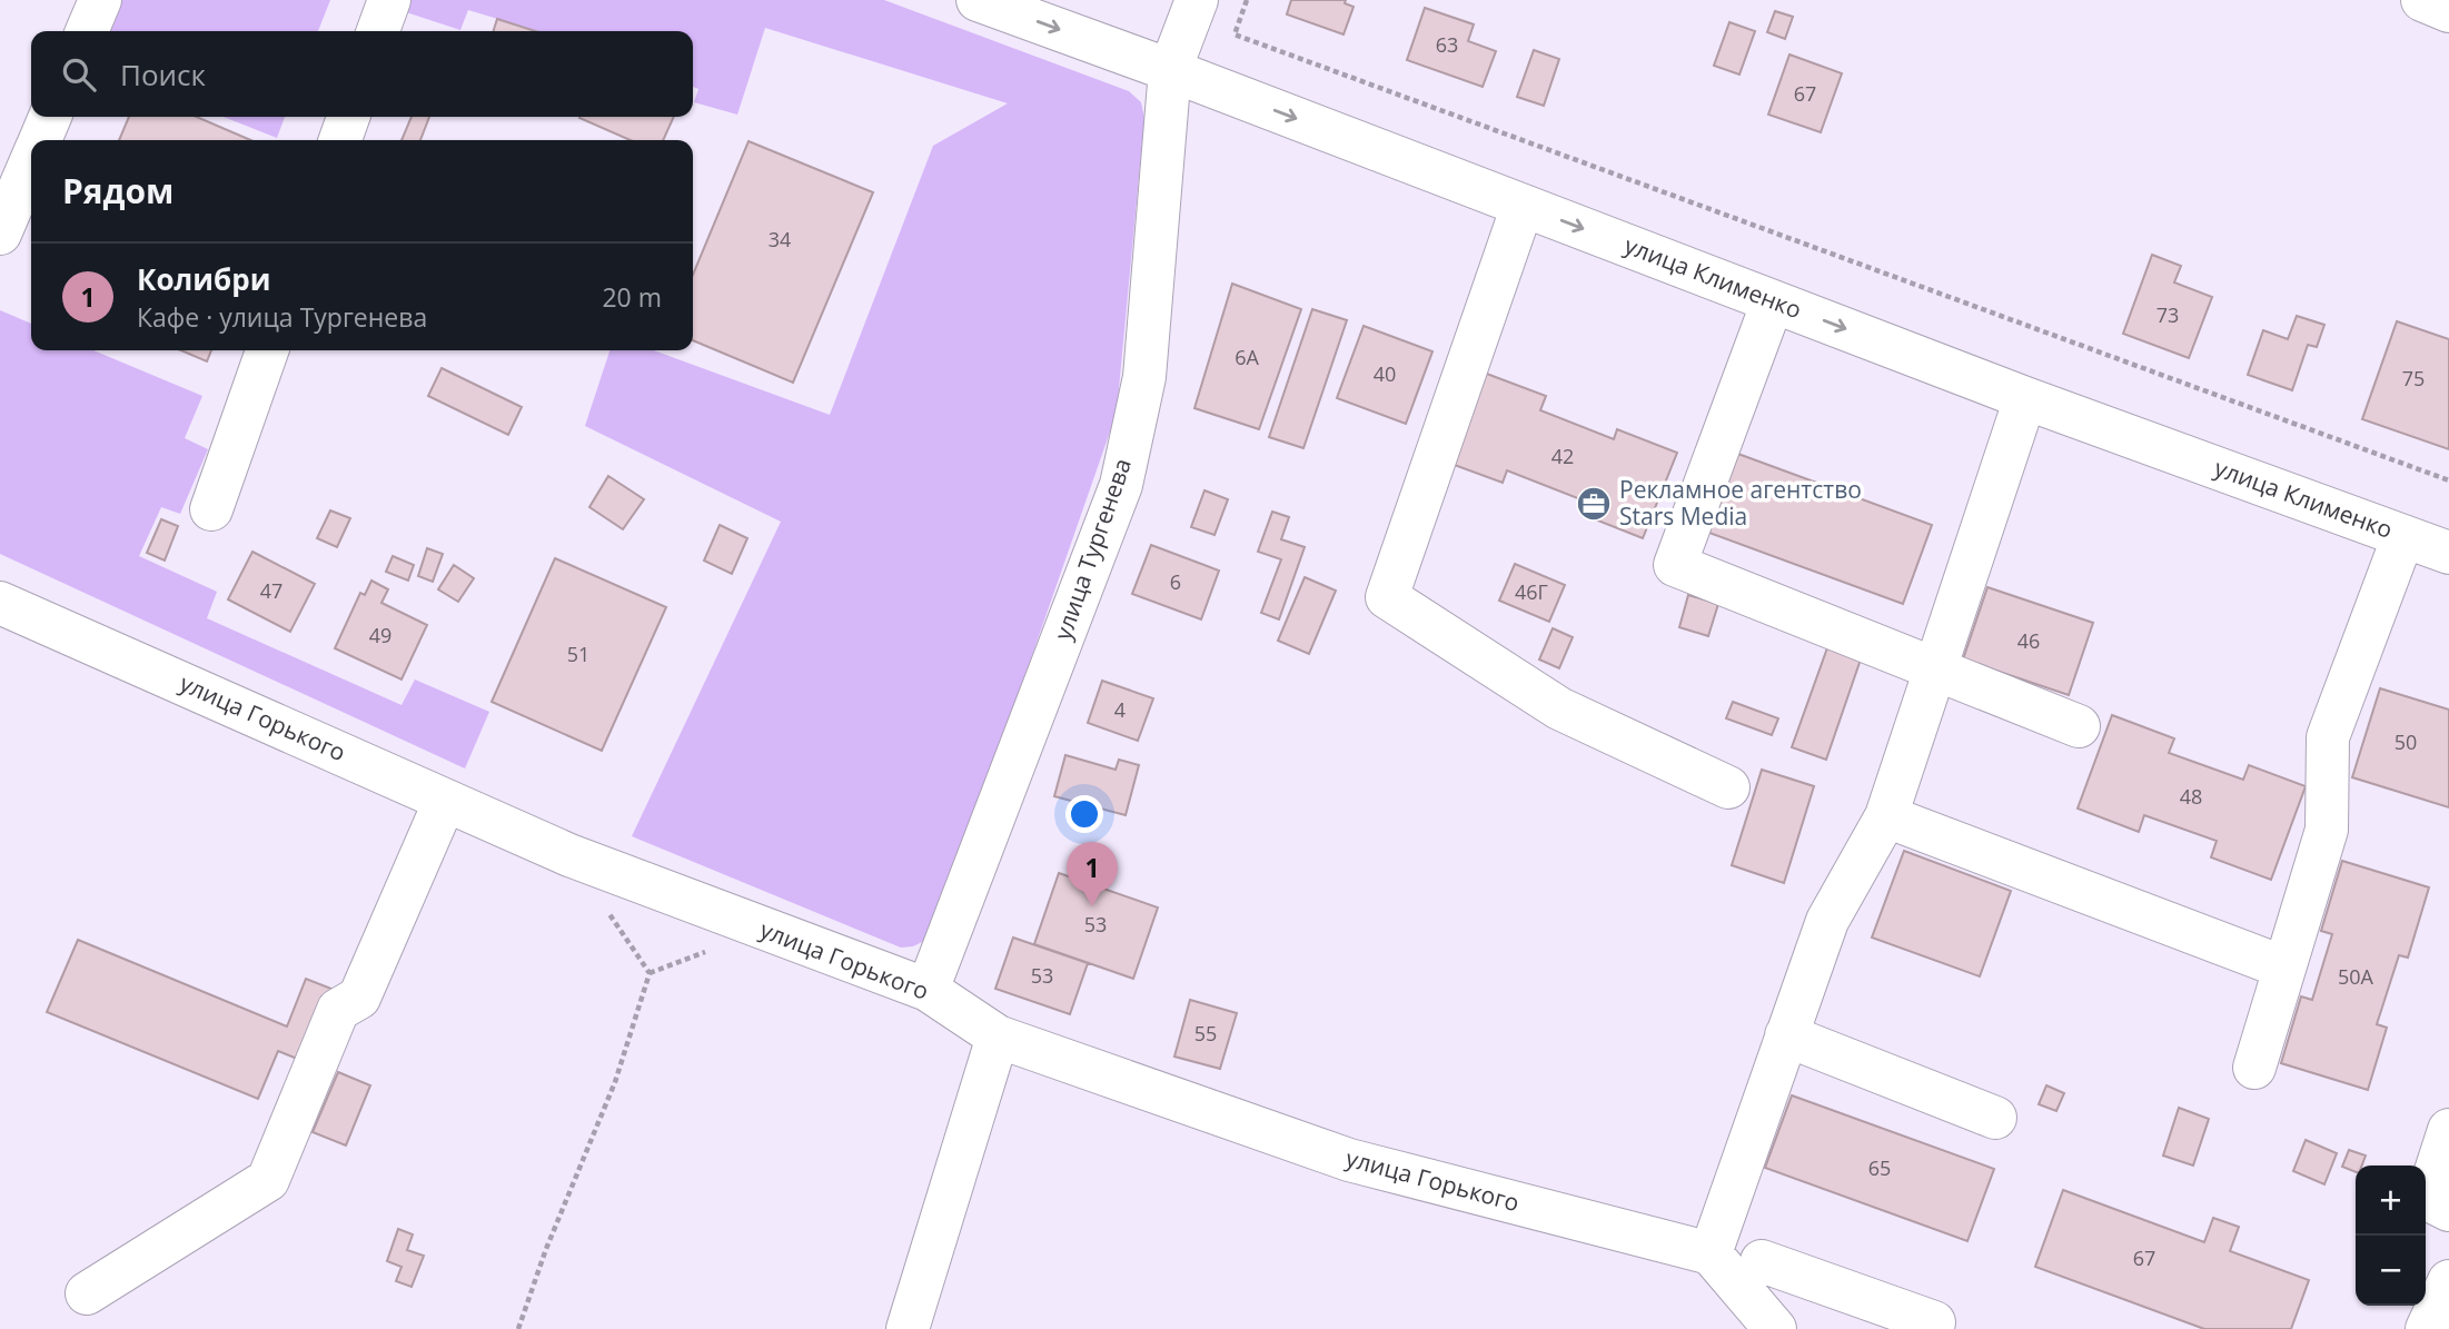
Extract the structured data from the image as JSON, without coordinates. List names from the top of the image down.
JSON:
{
  "streets": {
    "street": ["улица Клименко", "улица Тургенева", "улица Горького"]
  },
  "crossings": [
    ["улица Клименко", "улица Тургенева"],
    ["улица Тургенева", "улица Горького"]
  ],
  "one_way": ["улица Клименко"],
  "places": {
    "office": ["Рекламное агентство Stars Media"]
  },
  "house_numbers": [
    "63",
    "67",
    "34",
    "73",
    "6А",
    "40",
    "75",
    "42",
    "6",
    "47",
    "46Г",
    "49",
    "46",
    "51",
    "4",
    "50",
    "48",
    "53",
    "53",
    "50А",
    "55",
    "65",
    "67"
  ],
  "page": {
    "search": "Поиск",
    "heading": "Рядом",
    "list": [
      {
        "mark": "1",
        "name": "Колибри",
        "note": "Кафе · улица Тургенева",
        "value": "20 m"
      }
    ],
    "pins": "1",
    "map_buttons": ["+", "−"]
  }
}
